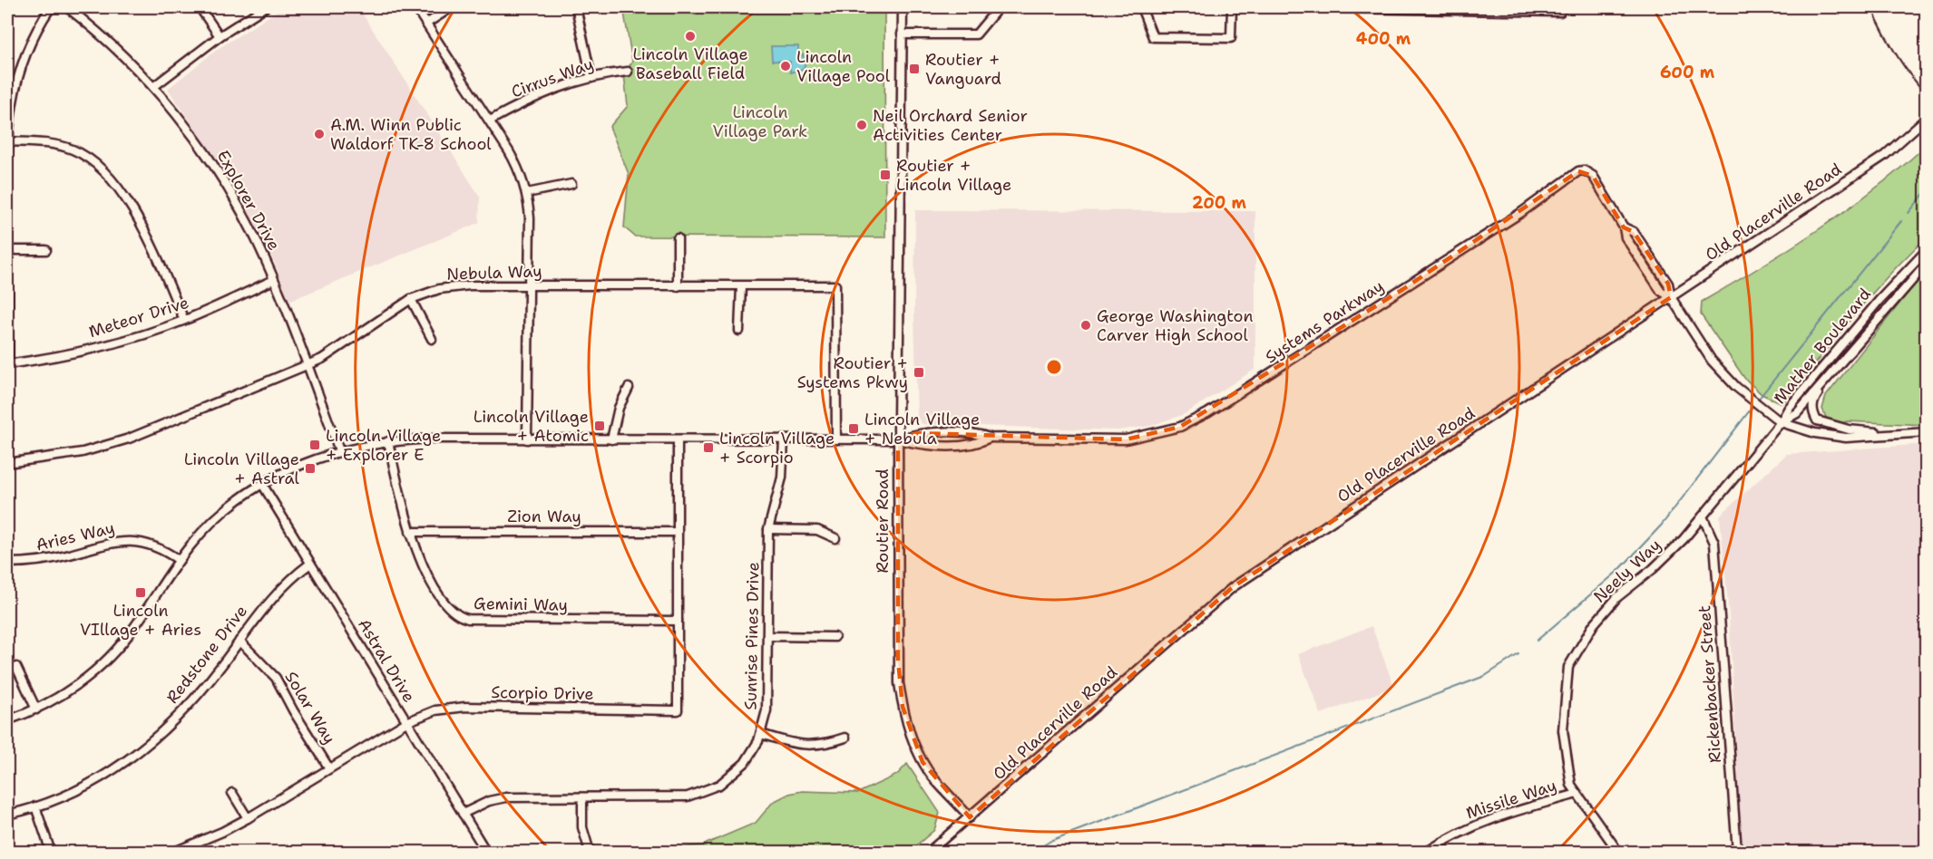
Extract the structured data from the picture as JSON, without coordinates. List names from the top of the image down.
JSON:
{
  "streets": {
    "street": [
      "Cirrus Way",
      "Explorer Drive",
      "Old Placerville Road",
      "Nebula Way",
      "Meteor Drive",
      "Systems Parkway",
      "Mather Boulevard",
      "Zion Way",
      "Routier Road",
      "Aries Way",
      "Neely Way",
      "Gemini Way",
      "Sunrise Pines Drive",
      "Redstone Drive",
      "Astral Drive",
      "Rickenbacker Street",
      "Scorpio Drive",
      "Solar Way",
      "Missile Way"
    ]
  },
  "crossings": [
    ["Explorer Drive", "Nebula Way"],
    ["Explorer Drive", "Meteor Drive"],
    ["Explorer Drive", "Systems Parkway"],
    ["Old Placerville Road", "Systems Parkway"],
    ["Old Placerville Road", "Routier Road"],
    ["Nebula Way", "Systems Parkway"],
    ["Systems Parkway", "Mather Boulevard"],
    ["Systems Parkway", "Routier Road"],
    ["Systems Parkway", "Aries Way"],
    ["Systems Parkway", "Neely Way"],
    ["Systems Parkway", "Gemini Way"],
    ["Systems Parkway", "Sunrise Pines Drive"],
    ["Systems Parkway", "Astral Drive"],
    ["Systems Parkway", "Scorpio Drive"],
    ["Mather Boulevard", "Neely Way"],
    ["Zion Way", "Gemini Way"],
    ["Zion Way", "Scorpio Drive"],
    ["Neely Way", "Rickenbacker Street"],
    ["Neely Way", "Missile Way"],
    ["Gemini Way", "Scorpio Drive"],
    ["Sunrise Pines Drive", "Astral Drive"],
    ["Redstone Drive", "Astral Drive"],
    ["Redstone Drive", "Solar Way"],
    ["Astral Drive", "Scorpio Drive"],
    ["Scorpio Drive", "Solar Way"]
  ],
  "parks": ["Lincoln Village Park"],
  "places": {
    "other": [
      "Lincoln Village Baseball Field",
      "Lincoln Village Pool",
      "Neil Orchard Senior Activities Center",
      "A.M. Winn Public Waldorf TK-8 School",
      "George Washington Carver High School"
    ],
    "transit": [
      "Routier + Vanguard",
      "Routier + Lincoln Village",
      "Routier + Systems Pkwy",
      "Lincoln Village + Atomic",
      "Lincoln Village + Nebula",
      "Lincoln Village + Explorer E",
      "Lincoln Village + Scorpio",
      "Lincoln Village + Astral",
      "Lincoln VIllage + Aries"
    ]
  },
  "rings": ["400 m", "600 m", "200 m"]
}
